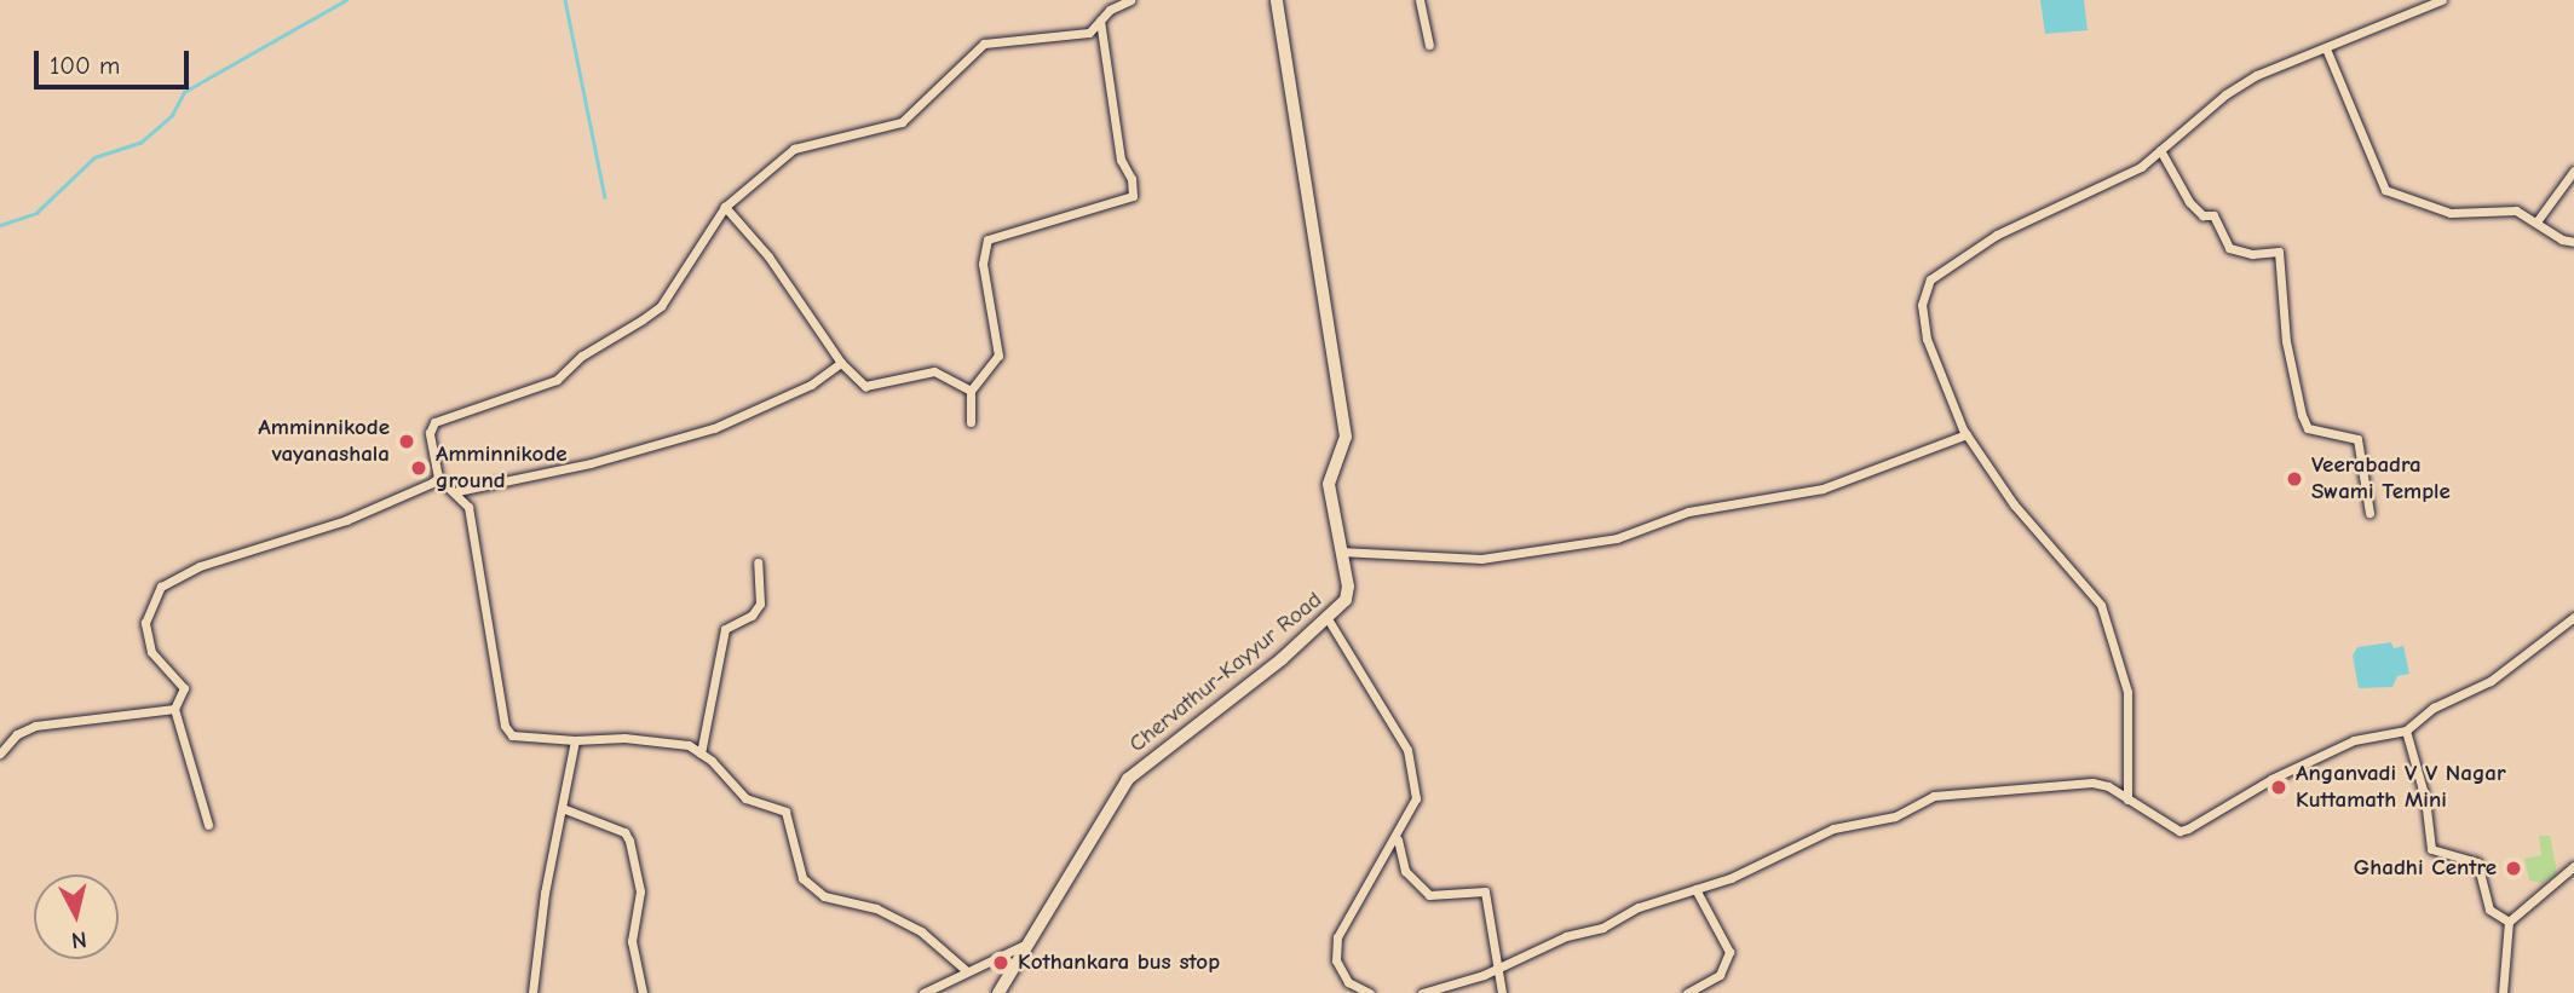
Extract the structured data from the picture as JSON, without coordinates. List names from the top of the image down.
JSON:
{
  "streets": {
    "main road": ["Chervathur-Kayyur Road"]
  },
  "places": [
    "Amminnikode vayanashala",
    "Amminnikode ground",
    "Veerabadra Swami Temple",
    "Anganvadi V V Nagar Kuttamath Mini",
    "Ghadhi Centre",
    "Kothankara bus stop"
  ],
  "scale_bar": "100 m",
  "north": "bottom"
}
